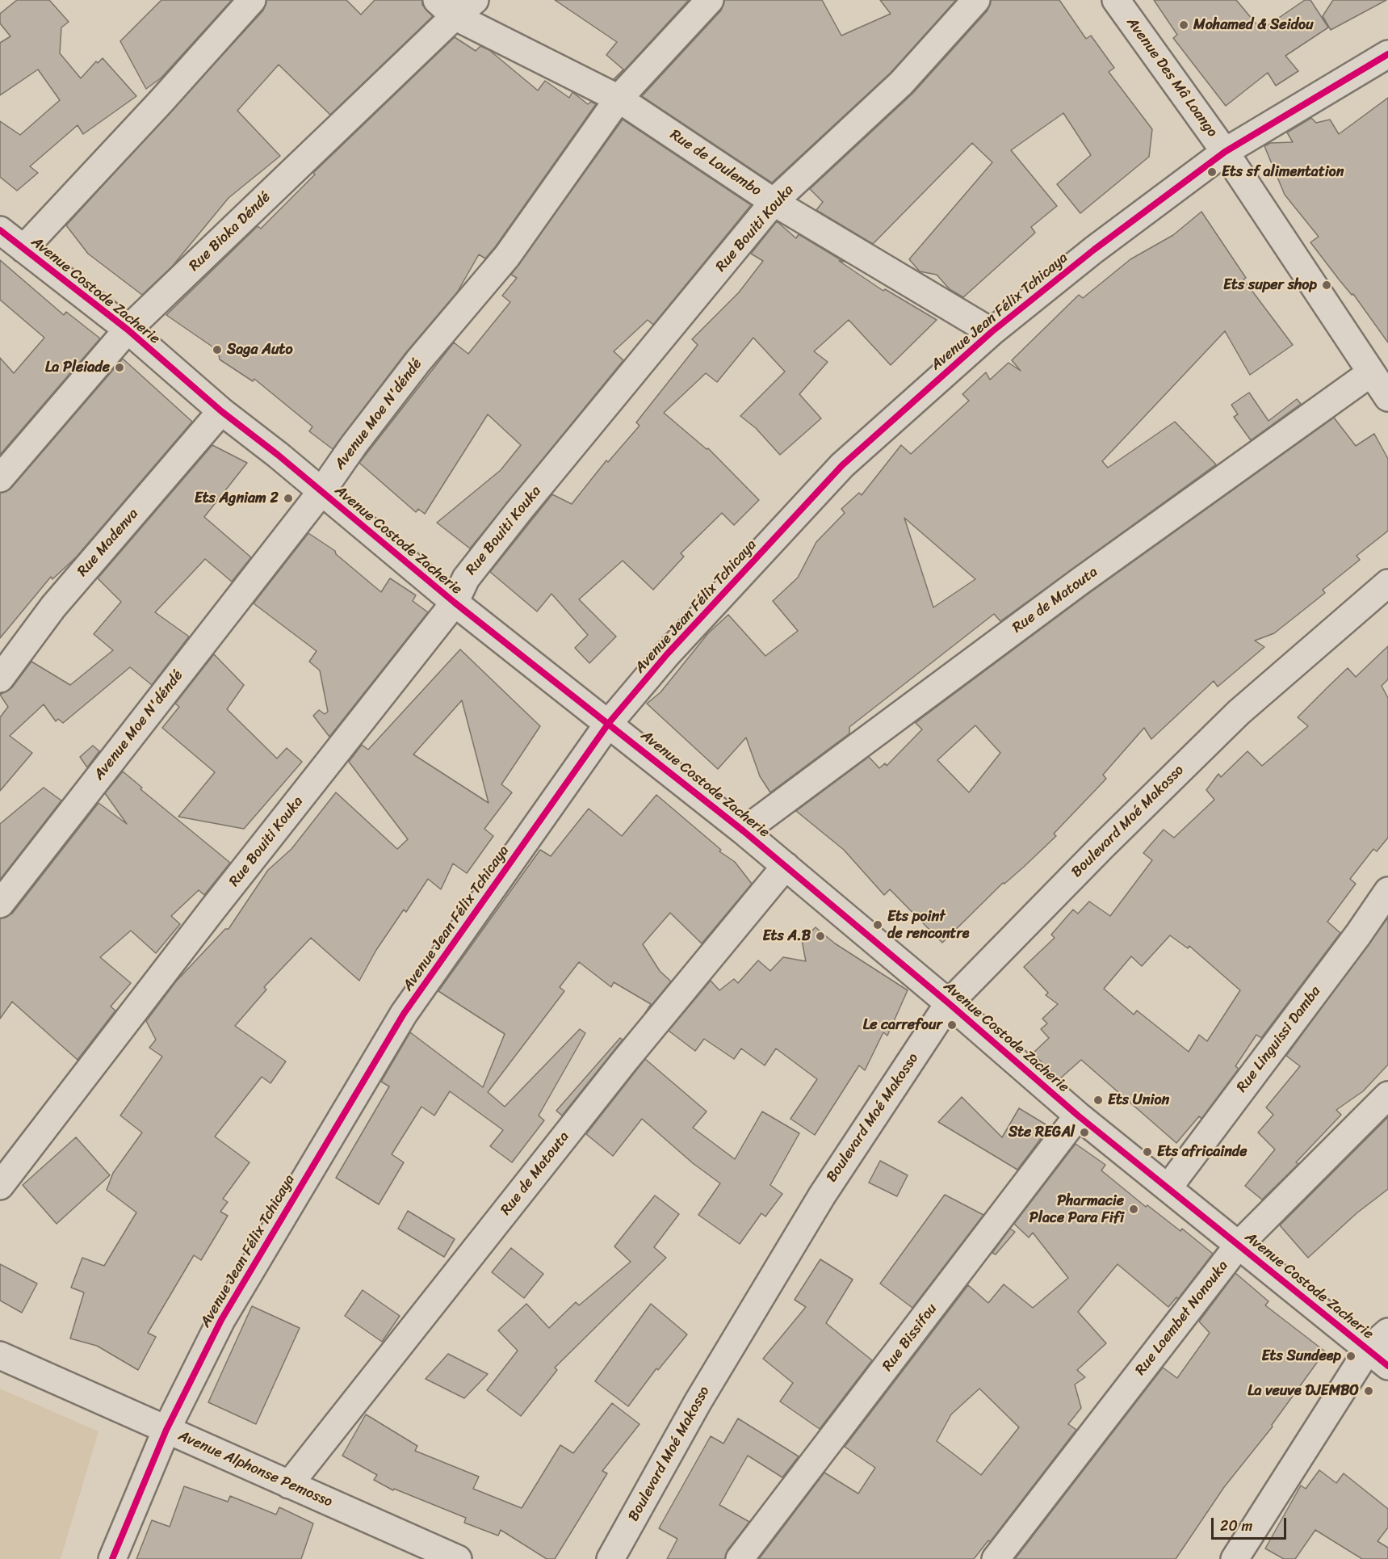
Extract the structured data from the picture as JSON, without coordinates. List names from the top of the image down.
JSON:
{
  "streets": {
    "street": [
      "Avenue Des Mâ Loango",
      "Rue de Loulembo",
      "Rue Bouiti Kouka",
      "Rue Bioka Déndé",
      "Avenue Costode Zacherie",
      "Avenue Jean Félix Tchicaya",
      "Avenue Moe N'déndé",
      "Rue Madenva",
      "Rue de Matouta",
      "Boulevard Moé Makosso",
      "Rue Linguissi Damba",
      "Rue Loembet Nonouka",
      "Rue Bissifou",
      "Avenue Alphonse Pemosso"
    ]
  },
  "crossings": [
    ["Avenue Des Mâ Loango", "Avenue Jean Félix Tchicaya"],
    ["Avenue Des Mâ Loango", "Rue de Matouta"],
    ["Rue de Loulembo", "Rue Bouiti Kouka"],
    ["Rue de Loulembo", "Rue Bioka Déndé"],
    ["Rue de Loulembo", "Avenue Jean Félix Tchicaya"],
    ["Rue de Loulembo", "Avenue Moe N'déndé"],
    ["Rue Bouiti Kouka", "Avenue Costode Zacherie"],
    ["Rue Bioka Déndé", "Avenue Costode Zacherie"],
    ["Avenue Costode Zacherie", "Avenue Jean Félix Tchicaya"],
    ["Avenue Costode Zacherie", "Avenue Moe N'déndé"],
    ["Avenue Costode Zacherie", "Rue Madenva"],
    ["Avenue Costode Zacherie", "Rue de Matouta"],
    ["Avenue Costode Zacherie", "Boulevard Moé Makosso"],
    ["Avenue Costode Zacherie", "Rue Linguissi Damba"],
    ["Avenue Costode Zacherie", "Rue Loembet Nonouka"],
    ["Avenue Costode Zacherie", "Rue Bissifou"],
    ["Avenue Jean Félix Tchicaya", "Avenue Alphonse Pemosso"],
    ["Rue de Matouta", "Avenue Alphonse Pemosso"]
  ],
  "places": [
    "Mohamed & Seidou",
    "Ets sf alimentation",
    "Ets super shop",
    "Saga Auto",
    "La Pleiade",
    "Ets Agniam 2",
    "Ets point de rencontre",
    "Ets A.B",
    "Le carrefour",
    "Ets Union",
    "Ste REGAl",
    "Ets africainde",
    "Pharmacie Place Para Fifi",
    "Ets Sundeep",
    "La veuve DJEMBO"
  ],
  "scale_bar": "20 m"
}
